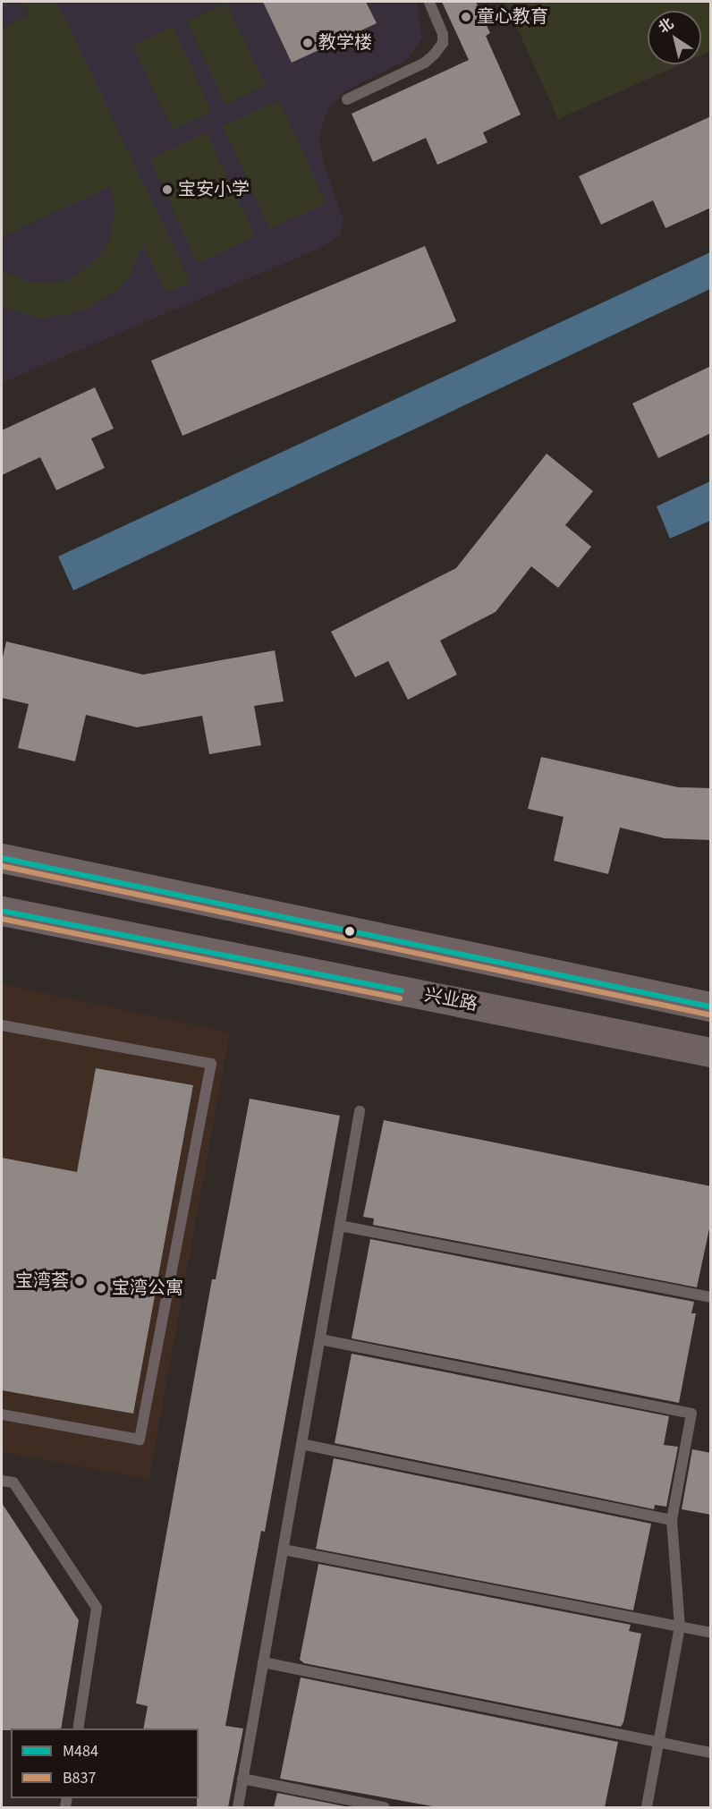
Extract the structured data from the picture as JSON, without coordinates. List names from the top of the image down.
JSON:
{
  "streets": {
    "main road": ["兴业路"]
  },
  "places": [
    "童心教育",
    "教学楼",
    "宝安小学",
    "宝湾荟",
    "宝湾公寓"
  ],
  "lines": ["transit line M484", "transit line B837"],
  "legend": ["M484", "B837"],
  "north": "top left"
}
